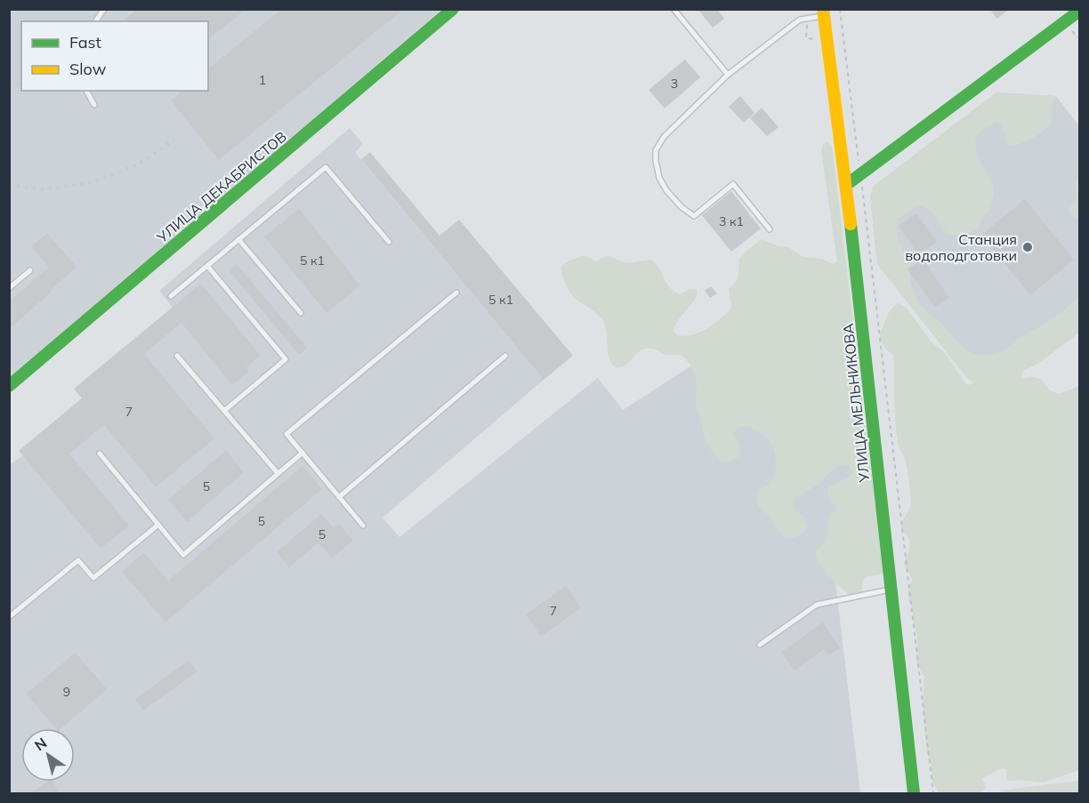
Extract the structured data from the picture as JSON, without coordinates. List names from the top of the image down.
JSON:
{
  "streets": {
    "street": ["УЛИЦА ДЕКАБРИСТОВ", "УЛИЦА МЕЛЬНИКОВА"]
  },
  "places": ["Станция водоподготовки"],
  "house_numbers": [
    "1",
    "3",
    "3 к1",
    "5 к1",
    "5 к1",
    "7",
    "5",
    "5",
    "5",
    "7",
    "9"
  ],
  "legend": ["Fast", "Slow"],
  "north": "top left"
}
